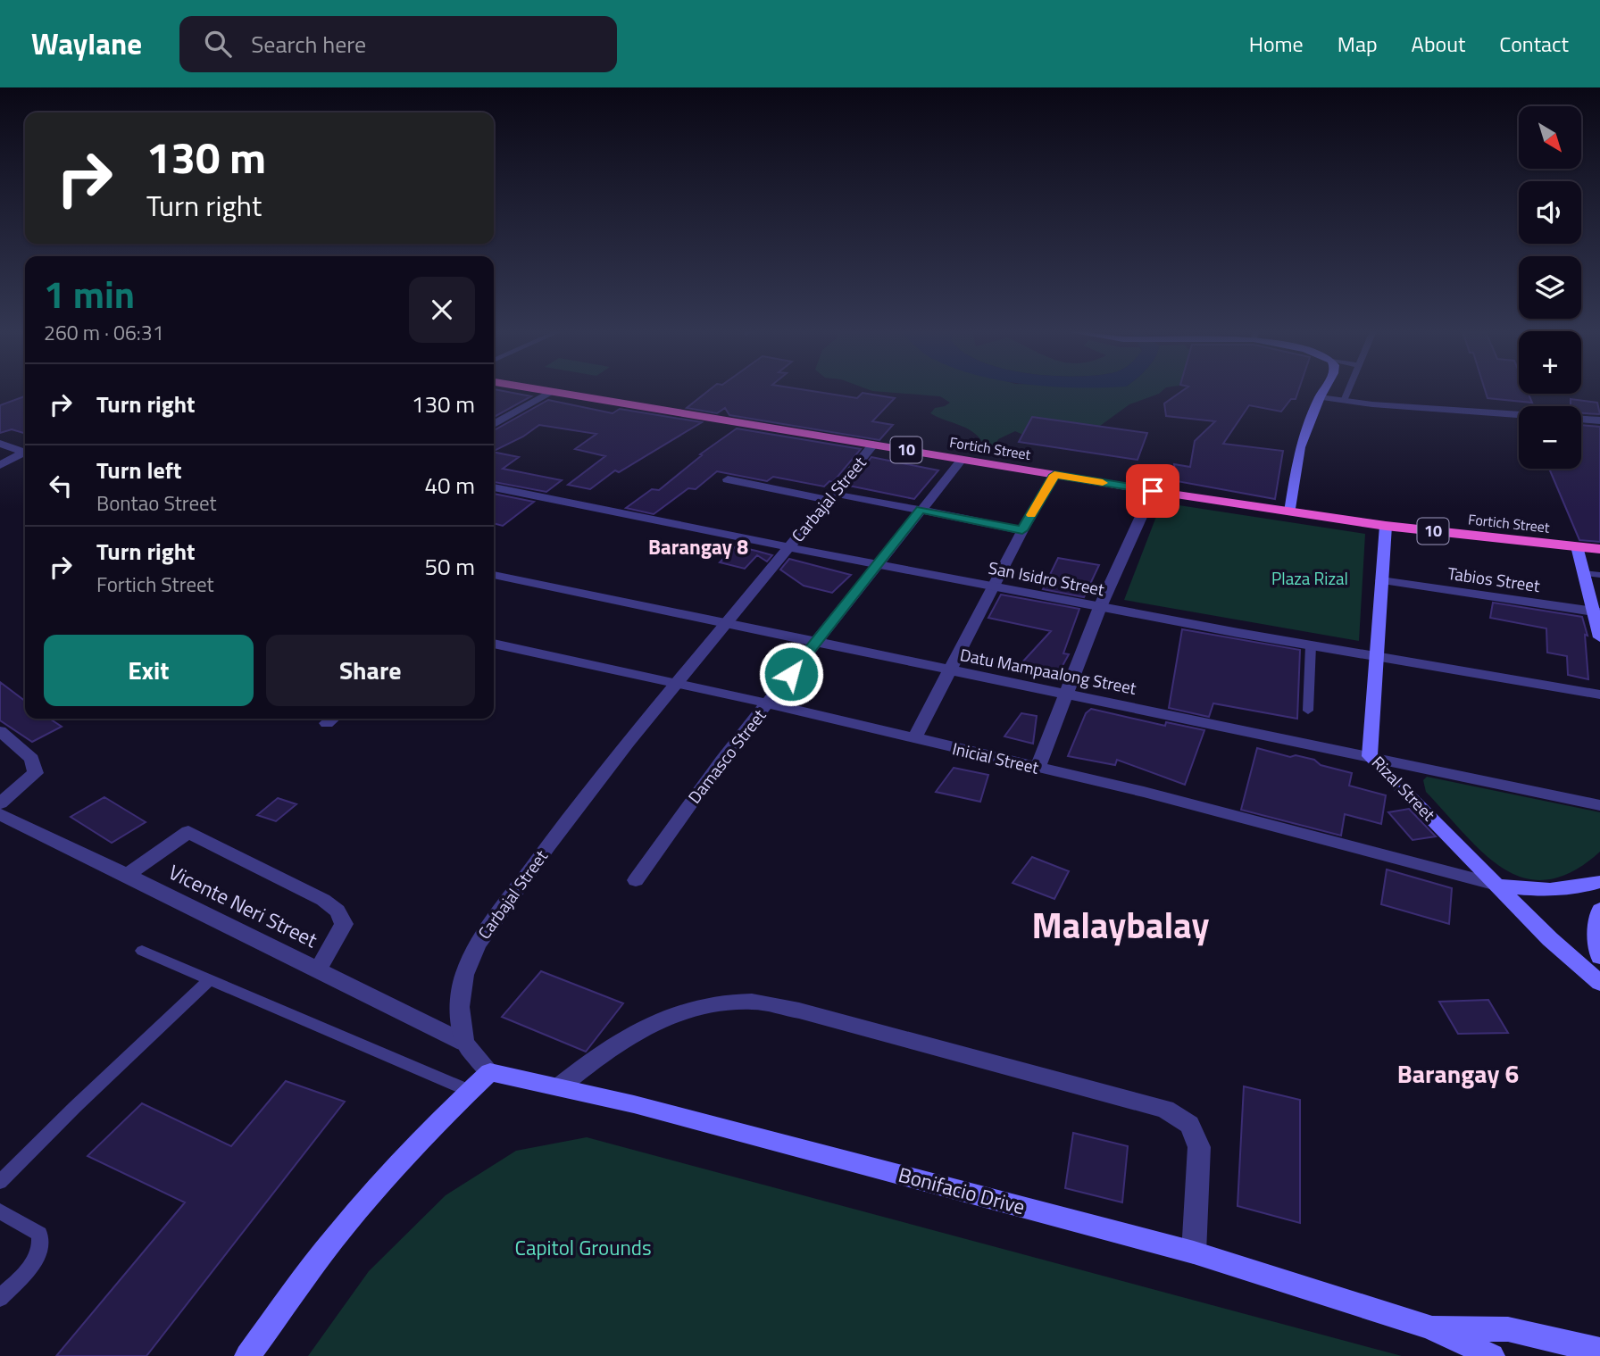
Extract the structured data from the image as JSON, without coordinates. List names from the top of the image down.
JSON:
{
  "streets": {
    "highway": ["Fortich Street", "10"],
    "main road": ["Rizal Street", "Bonifacio Drive"],
    "street": [
      "Carbajal Street",
      "San Isidro Street",
      "Tabios Street",
      "Datu Mampaalong Street",
      "Damasco Street",
      "Inicial Street",
      "Vicente Neri Street"
    ]
  },
  "crossings": [
    ["Fortich Street", "Carbajal Street"],
    ["Fortich Street", "Damasco Street"],
    ["Fortich Street", "Rizal Street"],
    ["Carbajal Street", "San Isidro Street"],
    ["Carbajal Street", "Datu Mampaalong Street"],
    ["Carbajal Street", "Inicial Street"],
    ["Carbajal Street", "Vicente Neri Street"],
    ["San Isidro Street", "Damasco Street"],
    ["San Isidro Street", "Rizal Street"],
    ["Tabios Street", "Rizal Street"],
    ["Datu Mampaalong Street", "Damasco Street"],
    ["Datu Mampaalong Street", "Rizal Street"],
    ["Damasco Street", "Inicial Street"],
    ["Inicial Street", "Rizal Street"]
  ],
  "districts": ["Barangay 8", "Malaybalay", "Barangay 6"],
  "parks": ["Plaza Rizal", "Capitol Grounds"],
  "north": "bottom right",
  "page": {
    "header": "Waylane",
    "search": "Search here",
    "nav": [
      "Home",
      "Map",
      "About",
      "Contact"
    ],
    "map_buttons": ["+", "−"],
    "turn": ["130 m", "Turn right"],
    "heading": ["1 min", "260 m · 06:31"],
    "list": [
      {
        "name": "Turn right",
        "value": "130 m"
      },
      {
        "name": "Turn left",
        "note": "Bontao Street",
        "value": "40 m"
      },
      {
        "name": "Turn right",
        "note": "Fortich Street",
        "value": "50 m"
      }
    ],
    "buttons": ["Exit", "Share"]
  }
}
